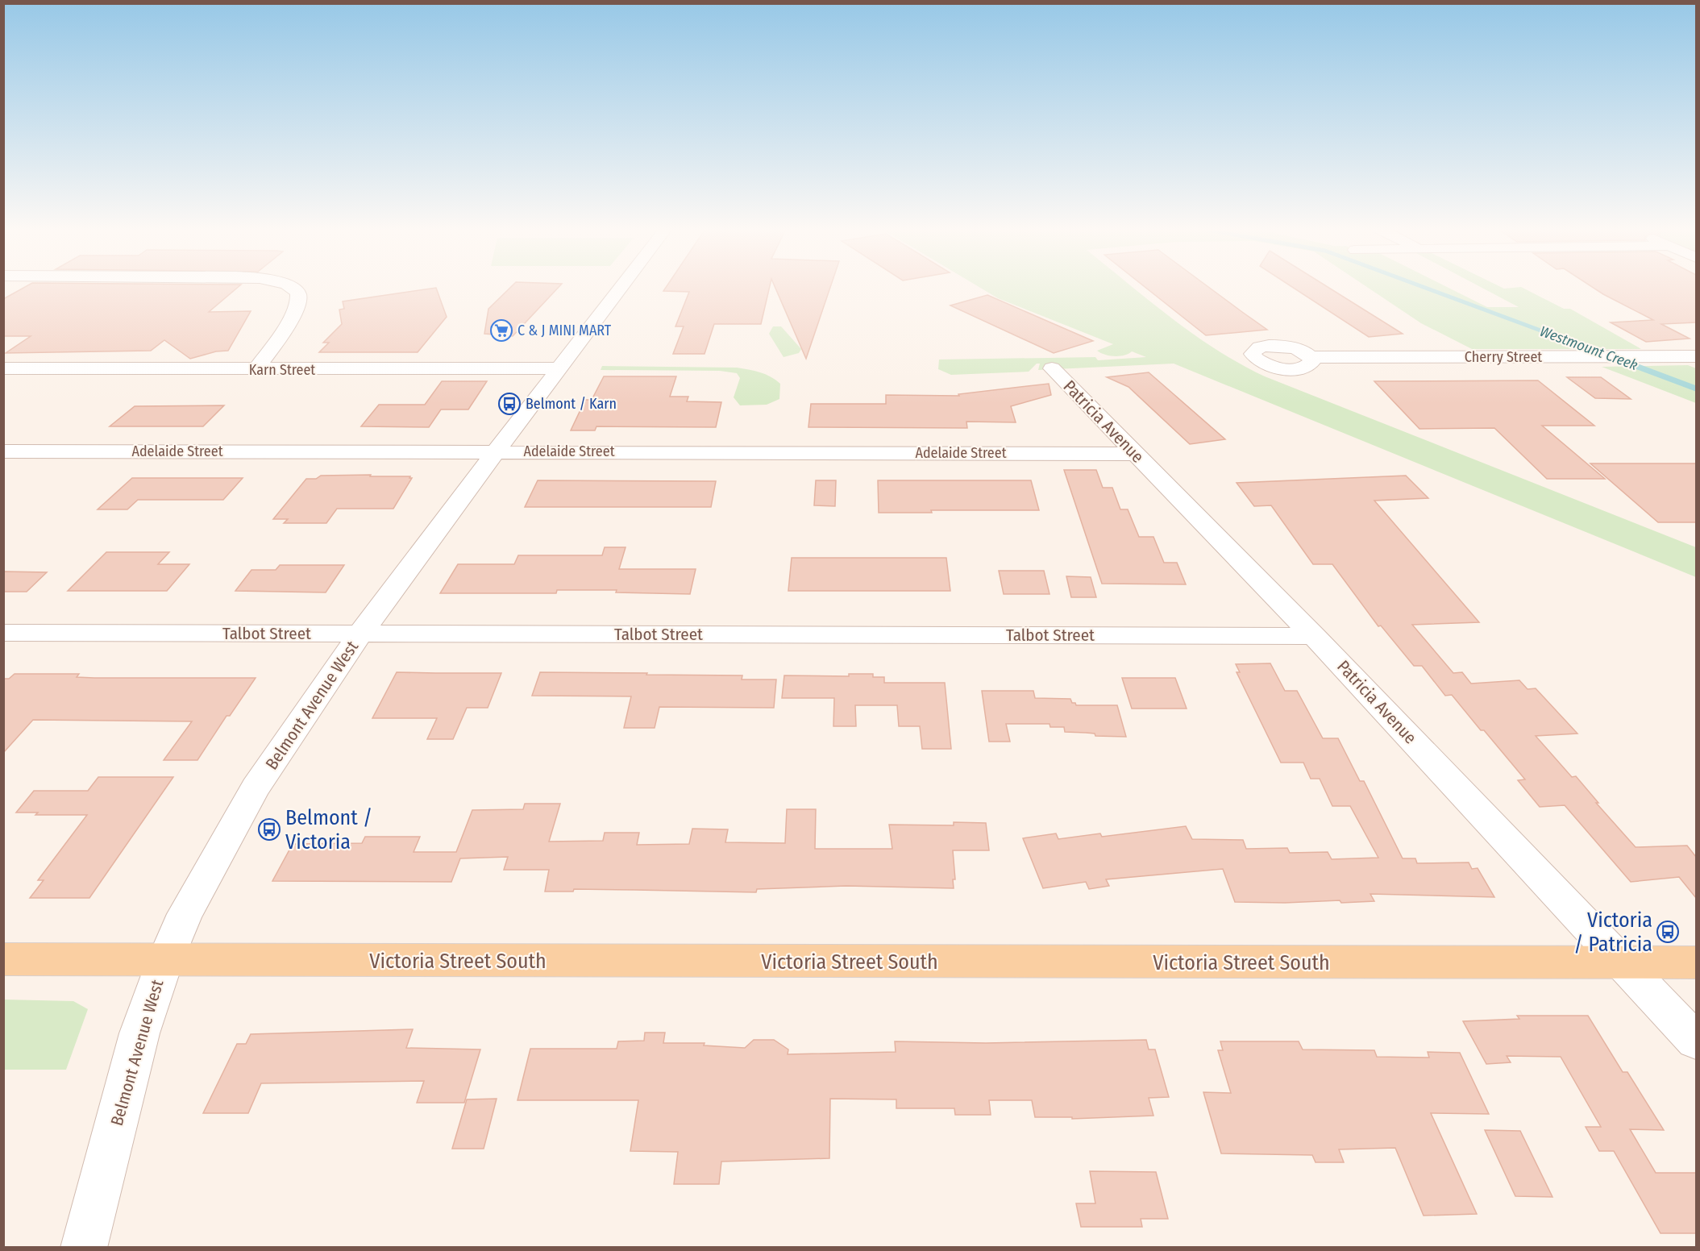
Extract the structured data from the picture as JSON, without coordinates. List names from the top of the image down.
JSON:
{
  "streets": {
    "main road": ["Victoria Street South"],
    "street": [
      "Cherry Street",
      "Karn Street",
      "Patricia Avenue",
      "Adelaide Street",
      "Talbot Street",
      "Belmont Avenue West"
    ]
  },
  "crossings": [
    ["Karn Street", "Belmont Avenue West"],
    ["Patricia Avenue", "Adelaide Street"],
    ["Patricia Avenue", "Talbot Street"],
    ["Patricia Avenue", "Victoria Street South"],
    ["Adelaide Street", "Belmont Avenue West"],
    ["Talbot Street", "Belmont Avenue West"],
    ["Belmont Avenue West", "Victoria Street South"]
  ],
  "water": ["Westmount Creek"],
  "places": {
    "supermarket": ["C & J MINI MART"],
    "bus stop": ["Belmont / Karn", "Belmont / Victoria", "Victoria / Patricia"]
  }
}
